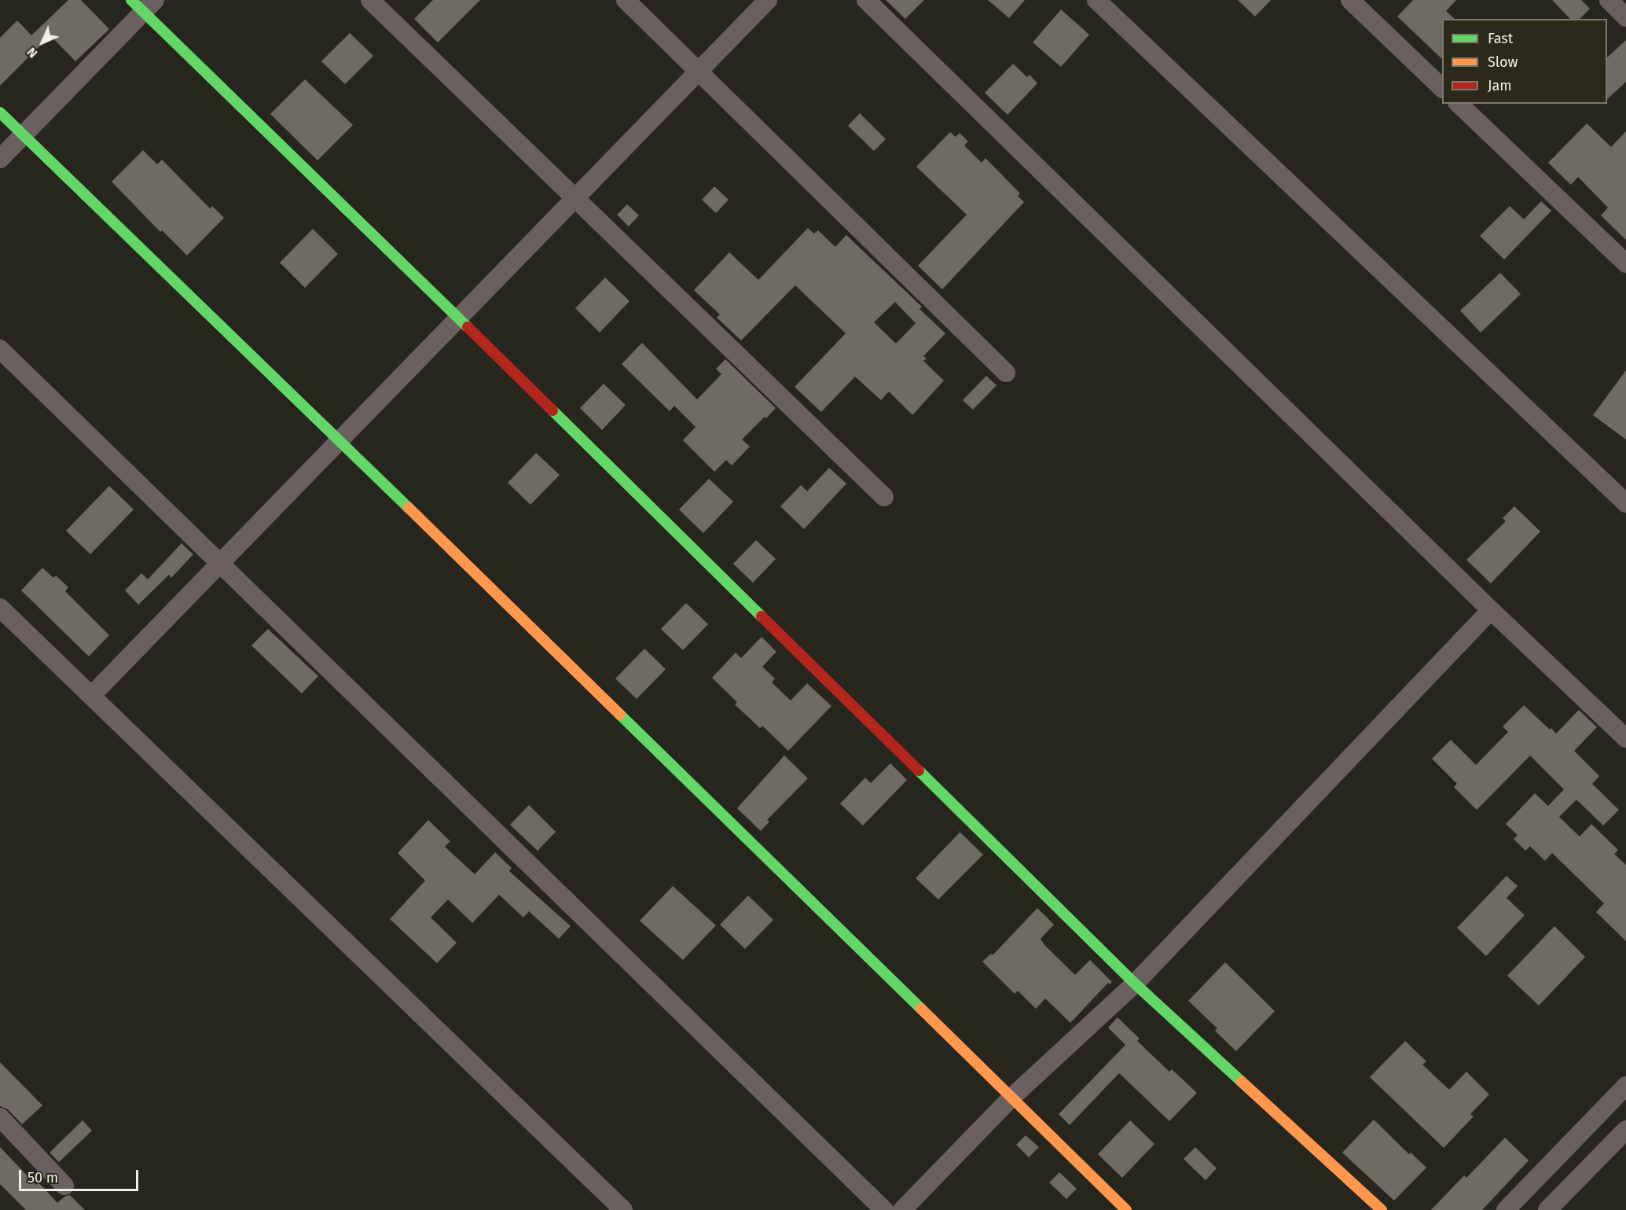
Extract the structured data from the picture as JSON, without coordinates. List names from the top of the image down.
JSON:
{
  "legend": ["Fast", "Slow", "Jam"],
  "scale_bar": "50 m",
  "north": "bottom left"
}
